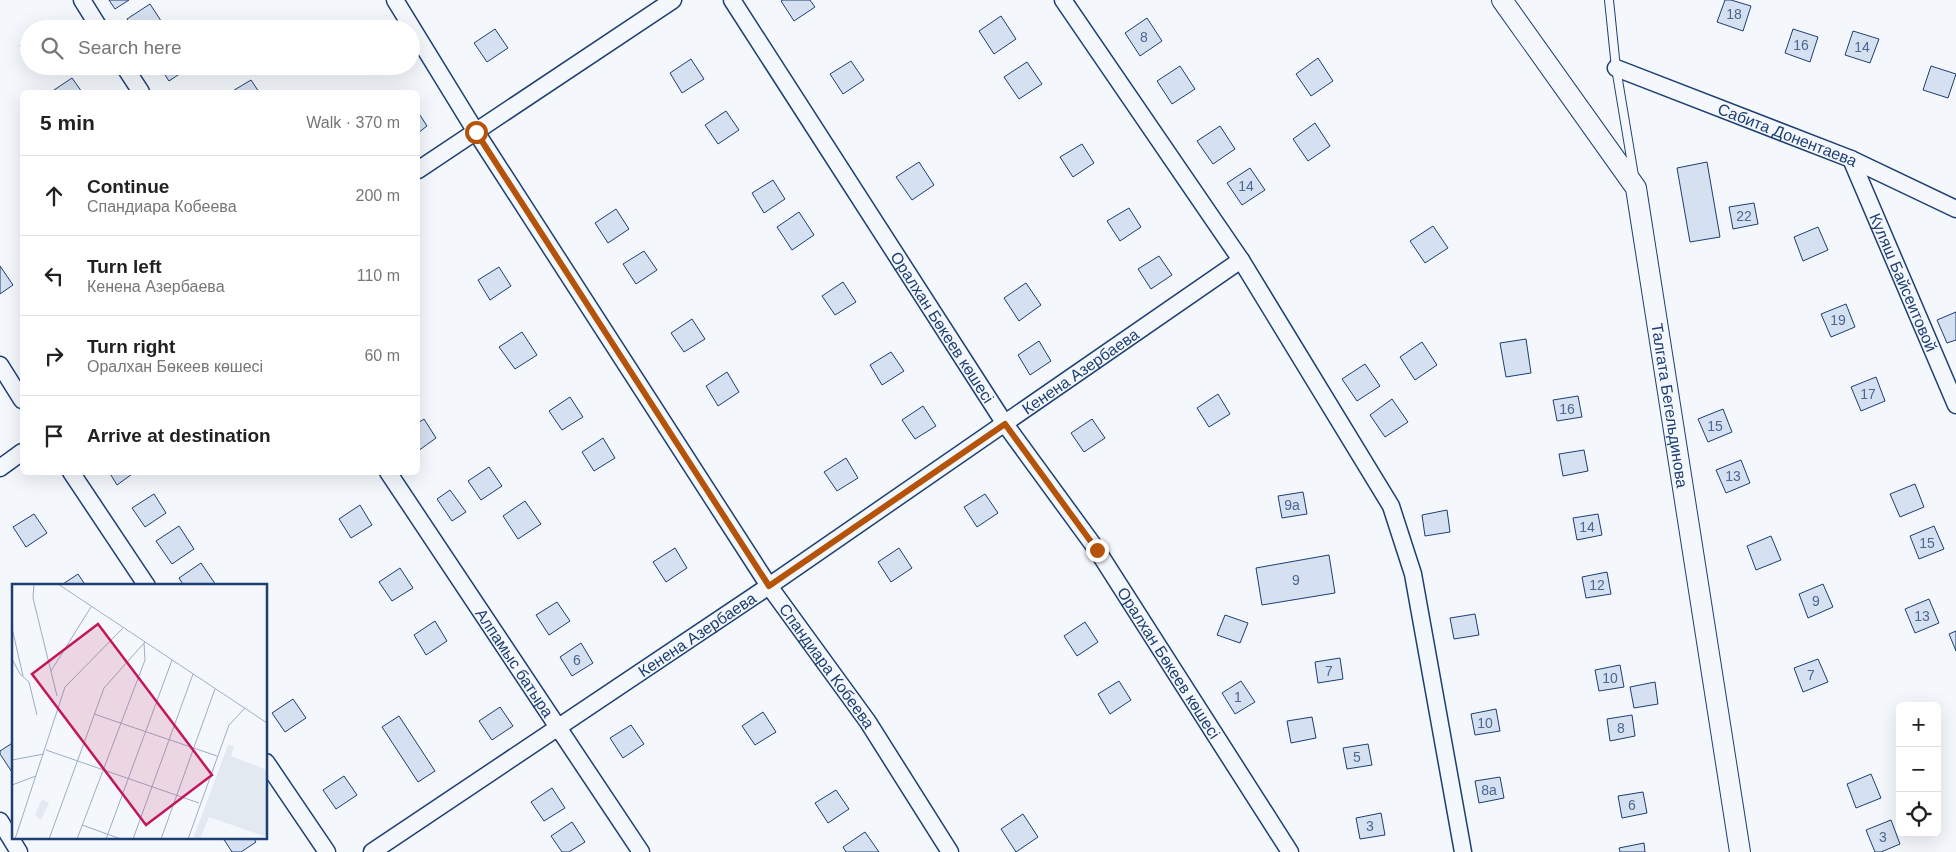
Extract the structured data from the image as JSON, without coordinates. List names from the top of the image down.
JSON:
{
  "streets": {
    "street": [
      "Сабита Донентаева",
      "Куляш Байсеитовой",
      "Оралхан Бөкеев көшесі",
      "Кенена Азербаева",
      "Талгата Бегельдинова",
      "Алпамыс батыра",
      "Спандиара Кобеева"
    ]
  },
  "crossings": [
    ["Сабита Донентаева", "Куляш Байсеитовой"],
    ["Оралхан Бөкеев көшесі", "Кенена Азербаева"],
    ["Кенена Азербаева", "Алпамыс батыра"],
    ["Кенена Азербаева", "Спандиара Кобеева"]
  ],
  "house_numbers": [
    "18",
    "8",
    "16",
    "14",
    "14",
    "22",
    "19",
    "17",
    "16",
    "15",
    "13",
    "9а",
    "14",
    "15",
    "9",
    "12",
    "9",
    "13",
    "6",
    "7",
    "7",
    "10",
    "1",
    "10",
    "8",
    "5",
    "8а",
    "6",
    "3",
    "3"
  ],
  "page": {
    "search": "Search here",
    "heading": ["5 min", "Walk · 370 m"],
    "list": [
      ["Continue", "Спандиара Кобеева", "200 m"],
      ["Turn left", "Кенена Азербаева", "110 m"],
      ["Turn right", "Оралхан Бөкеев көшесі", "60 m"],
      "Arrive at destination"
    ],
    "map_buttons": ["+", "−"]
  }
}
